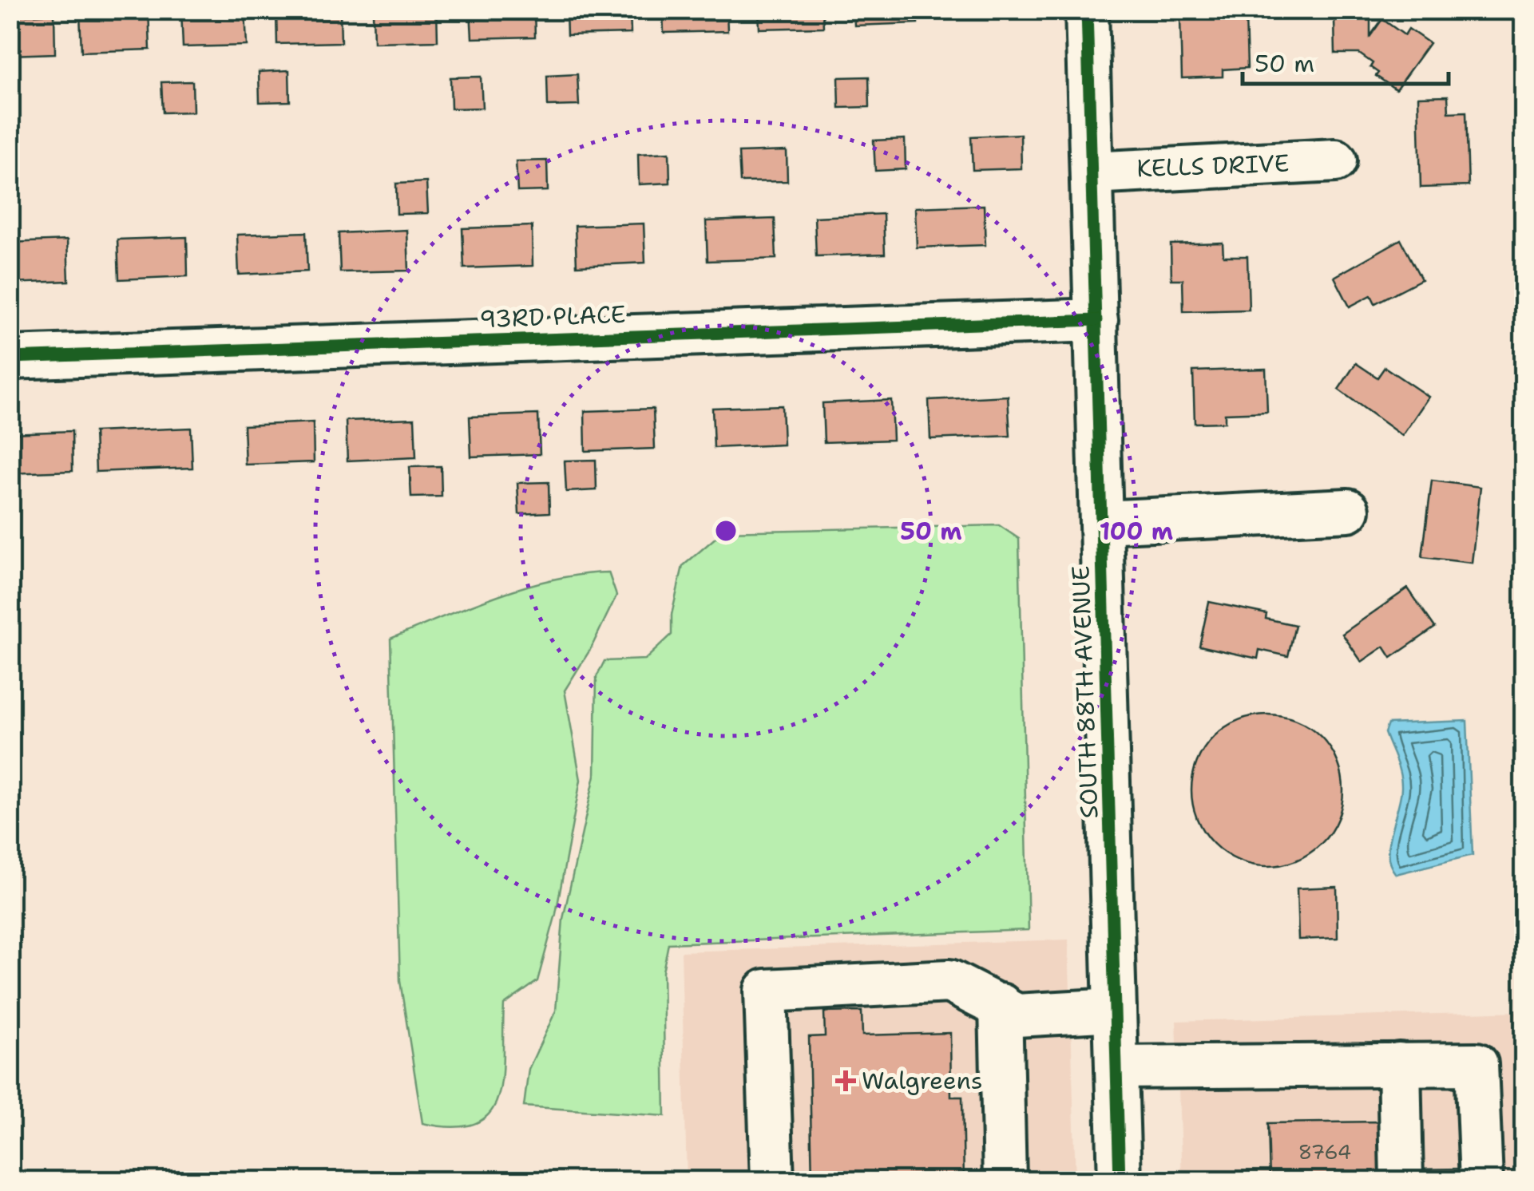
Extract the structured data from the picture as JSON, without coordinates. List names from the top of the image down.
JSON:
{
  "streets": {
    "street": ["KELLS DRIVE", "93RD PLACE", "SOUTH 88TH AVENUE"]
  },
  "crossings": [
    ["KELLS DRIVE", "SOUTH 88TH AVENUE"],
    ["93RD PLACE", "SOUTH 88TH AVENUE"]
  ],
  "places": {
    "health": ["Walgreens"]
  },
  "house_numbers": ["8764"],
  "scale_bar": "50 m",
  "rings": ["50 m", "100 m"]
}
